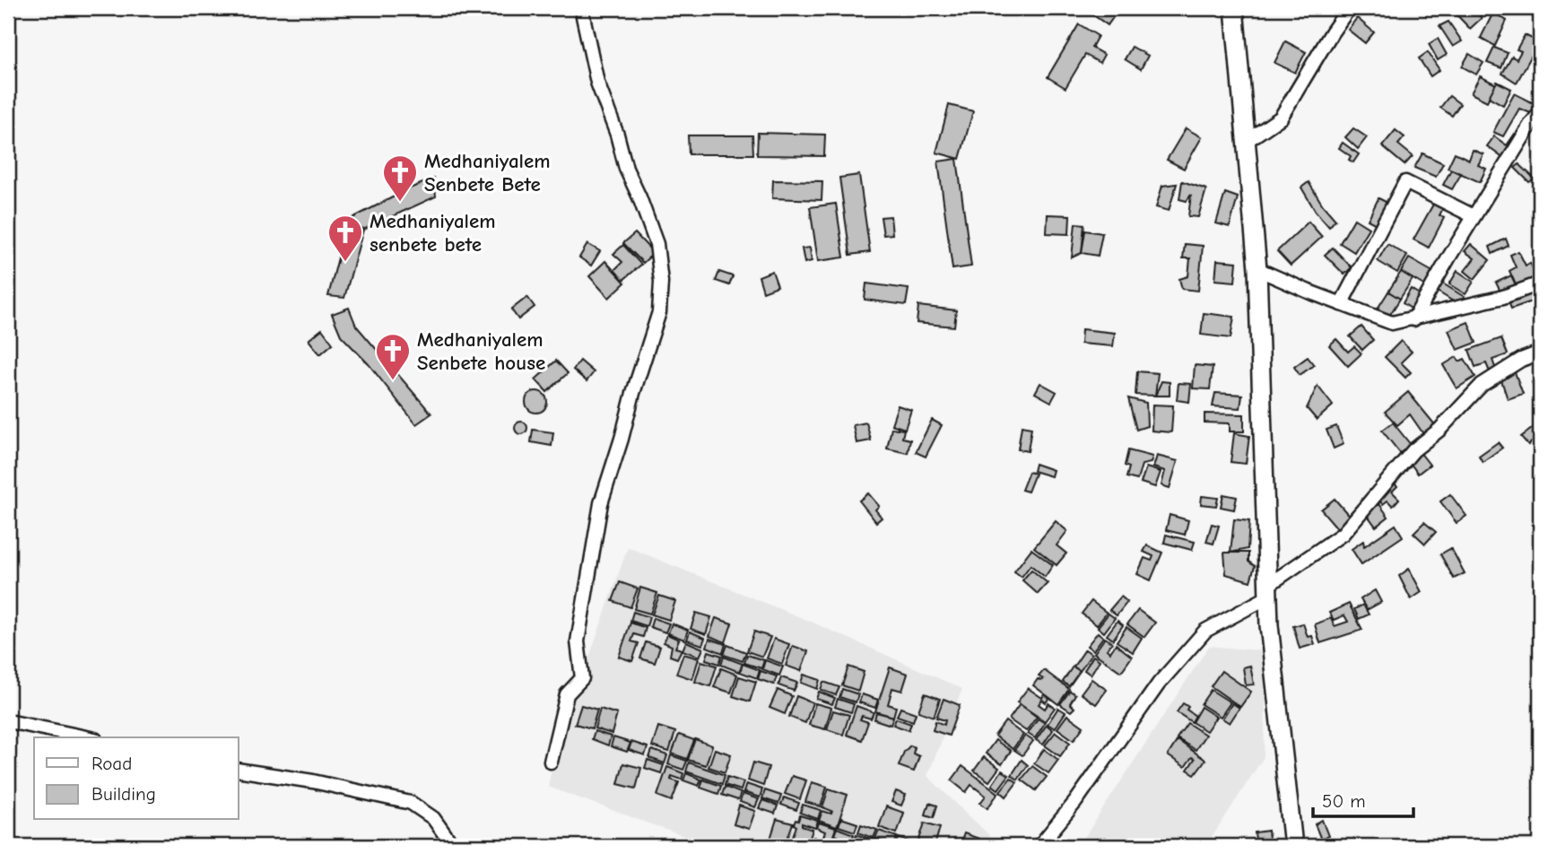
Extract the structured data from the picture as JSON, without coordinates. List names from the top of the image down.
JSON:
{
  "places": {
    "church": ["Medhaniyalem Senbete Bete", "Medhaniyalem senbete bete", "Medhaniyalem Senbete house"]
  },
  "legend": ["Road", "Building"],
  "scale_bar": "50 m"
}
